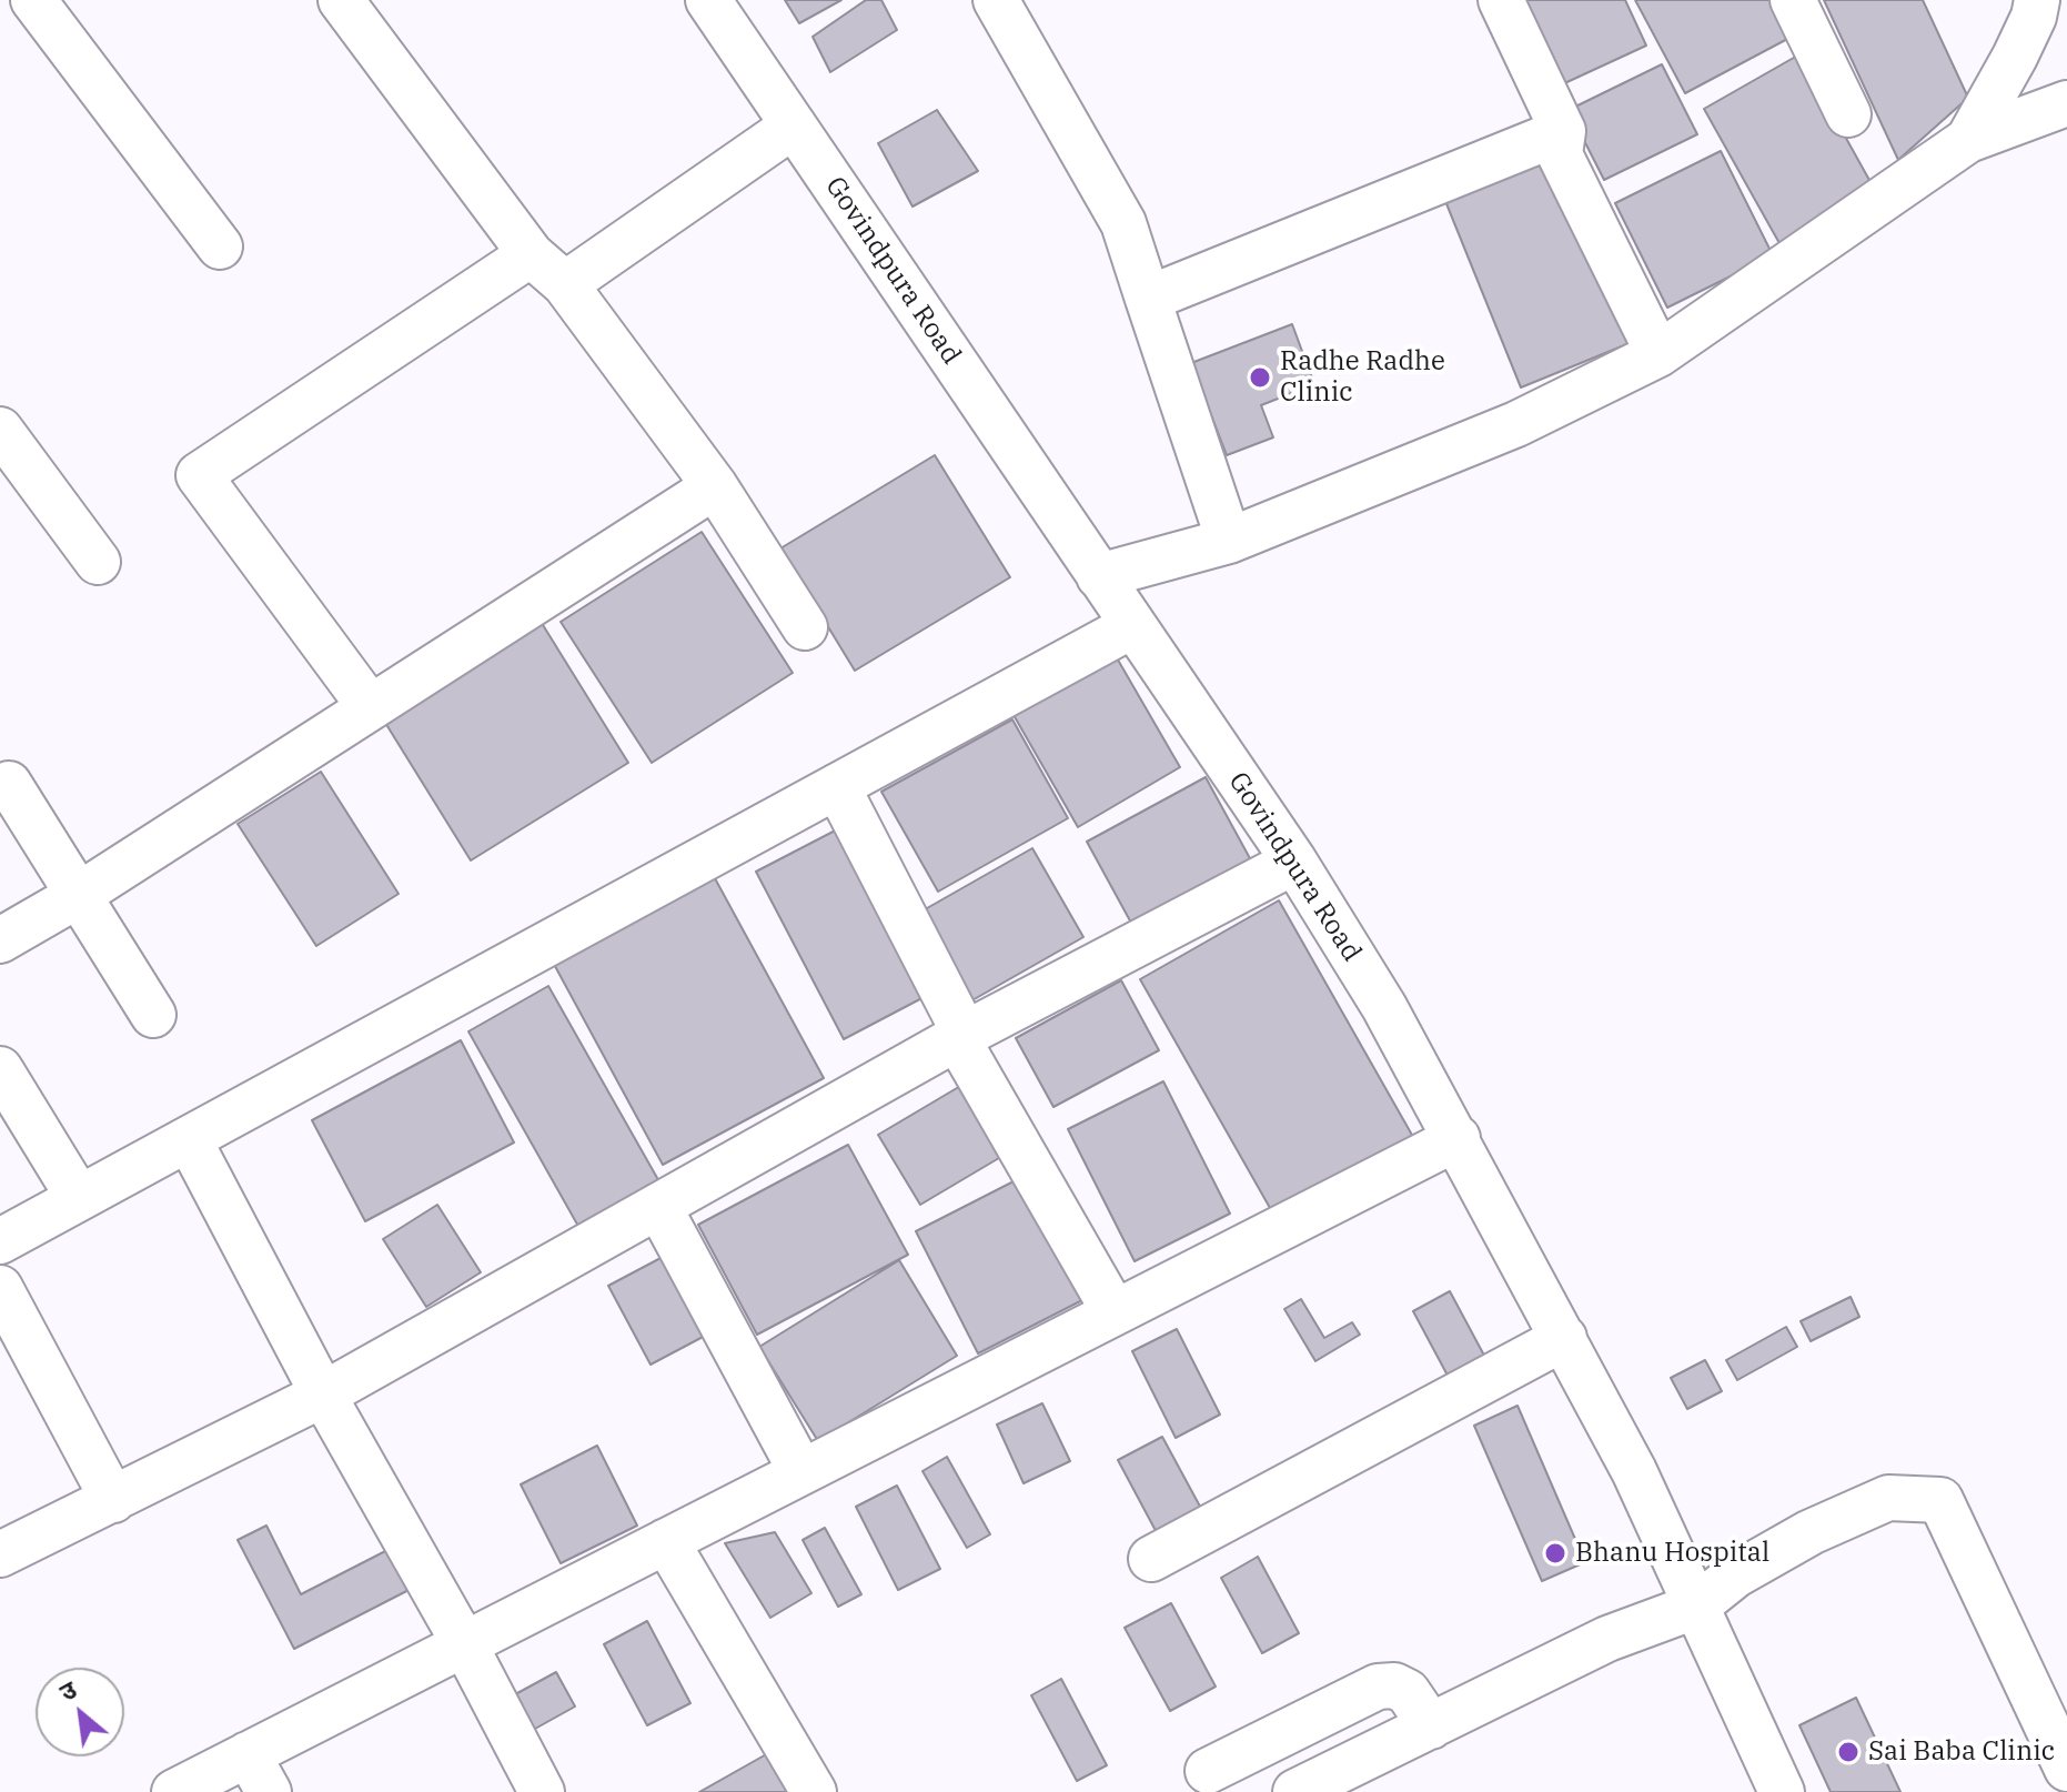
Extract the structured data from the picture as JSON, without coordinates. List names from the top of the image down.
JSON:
{
  "streets": {
    "street": ["Govindpura Road"]
  },
  "places": ["Radhe Radhe Clinic", "Bhanu Hospital", "Sai Baba Clinic"],
  "north": "top left"
}
